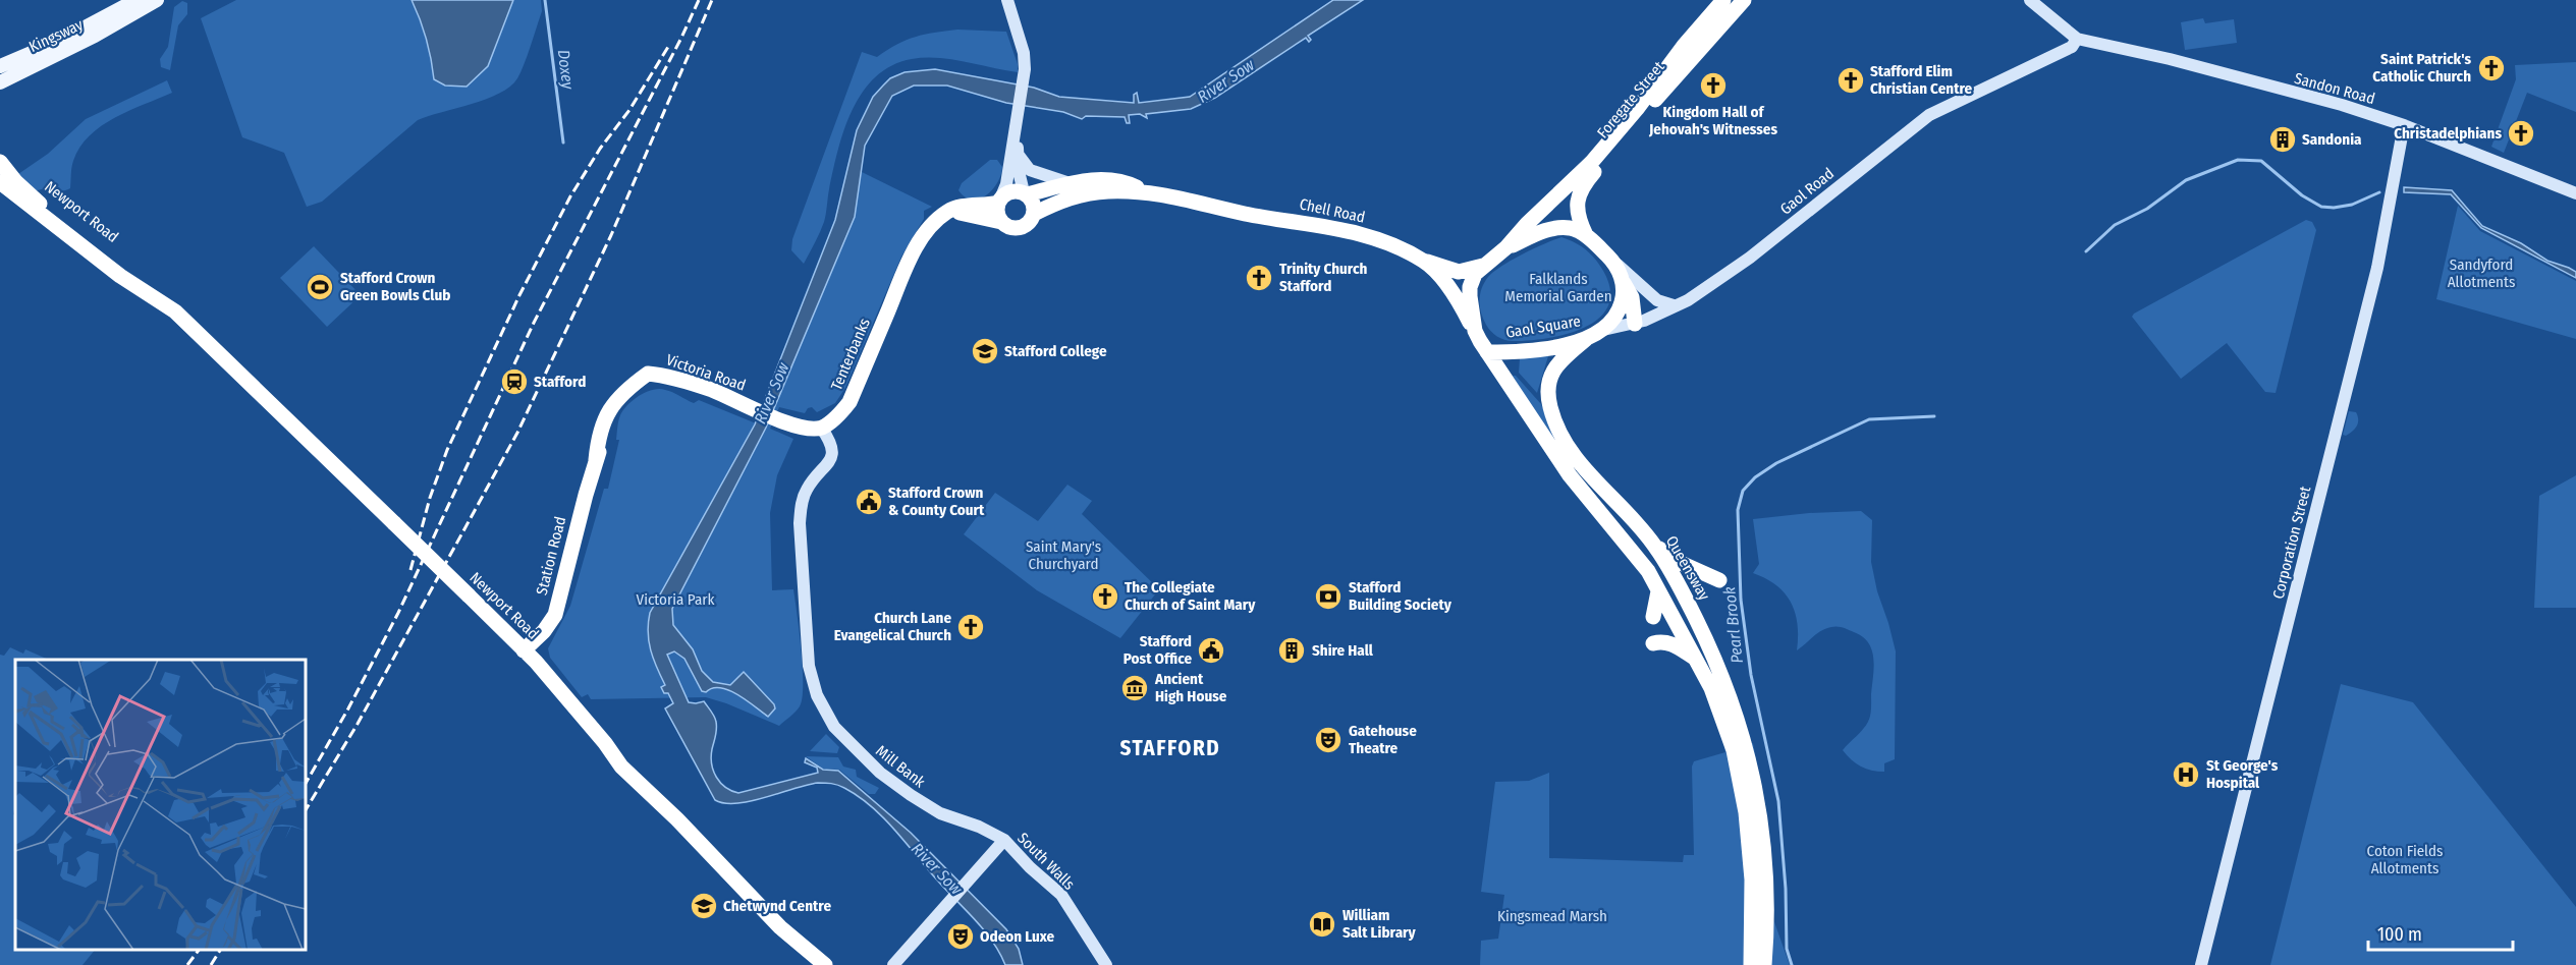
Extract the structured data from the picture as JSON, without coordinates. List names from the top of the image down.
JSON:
{
  "streets": {
    "highway": [
      "Foregate Street",
      "Chell Road",
      "Newport Road",
      "Gaol Square",
      "Tenterbanks",
      "Victoria Road",
      "Station Road",
      "Queensway"
    ],
    "main road": ["Kingsway"],
    "street": [
      "Sandon Road",
      "Gaol Road",
      "Corporation Street",
      "Mill Bank",
      "South Walls"
    ]
  },
  "crossings": [
    ["Sandon Road", "Gaol Road"],
    ["Sandon Road", "Corporation Street"],
    ["Foregate Street", "Gaol Road"],
    ["Foregate Street", "Chell Road"],
    ["Foregate Street", "Gaol Square"],
    ["Foregate Street", "Queensway"],
    ["Gaol Road", "Chell Road"],
    ["Gaol Road", "Gaol Square"],
    ["Gaol Road", "Queensway"],
    ["Chell Road", "Gaol Square"],
    ["Chell Road", "Queensway"],
    ["Newport Road", "Station Road"],
    ["Gaol Square", "Queensway"],
    ["Tenterbanks", "Victoria Road"],
    ["Tenterbanks", "Mill Bank"],
    ["Victoria Road", "Station Road"],
    ["Victoria Road", "Mill Bank"],
    ["Mill Bank", "South Walls"]
  ],
  "districts": ["STAFFORD"],
  "water": ["Doxey", "River Sow", "Pearl Brook"],
  "parks": [
    "Sandyford Allotments",
    "Falklands Memorial Garden",
    "Saint Mary's Churchyard",
    "Victoria Park",
    "Coton Fields Allotments",
    "Kingsmead Marsh"
  ],
  "places": {
    "church": [
      "Saint Patrick's Catholic Church",
      "Stafford Elim Christian Centre",
      "Kingdom Hall of Jehovah's Witnesses",
      "Christadelphians",
      "Trinity Church Stafford",
      "The Collegiate Church of Saint Mary",
      "Church Lane Evangelical Church"
    ],
    "building": ["Sandonia", "Shire Hall"],
    "sports": ["Stafford Crown Green Bowls Club"],
    "school or university": ["Stafford College", "Chetwynd Centre"],
    "station": ["Stafford"],
    "public building": ["Stafford Crown & County Court", "Stafford Post Office"],
    "bank": ["Stafford Building Society"],
    "museum": ["Ancient High House"],
    "theatre": ["Gatehouse Theatre", "Odeon Luxe"],
    "hospital": ["St George's Hospital"],
    "library": ["William Salt Library"]
  },
  "scale_bar": "100 m"
}
